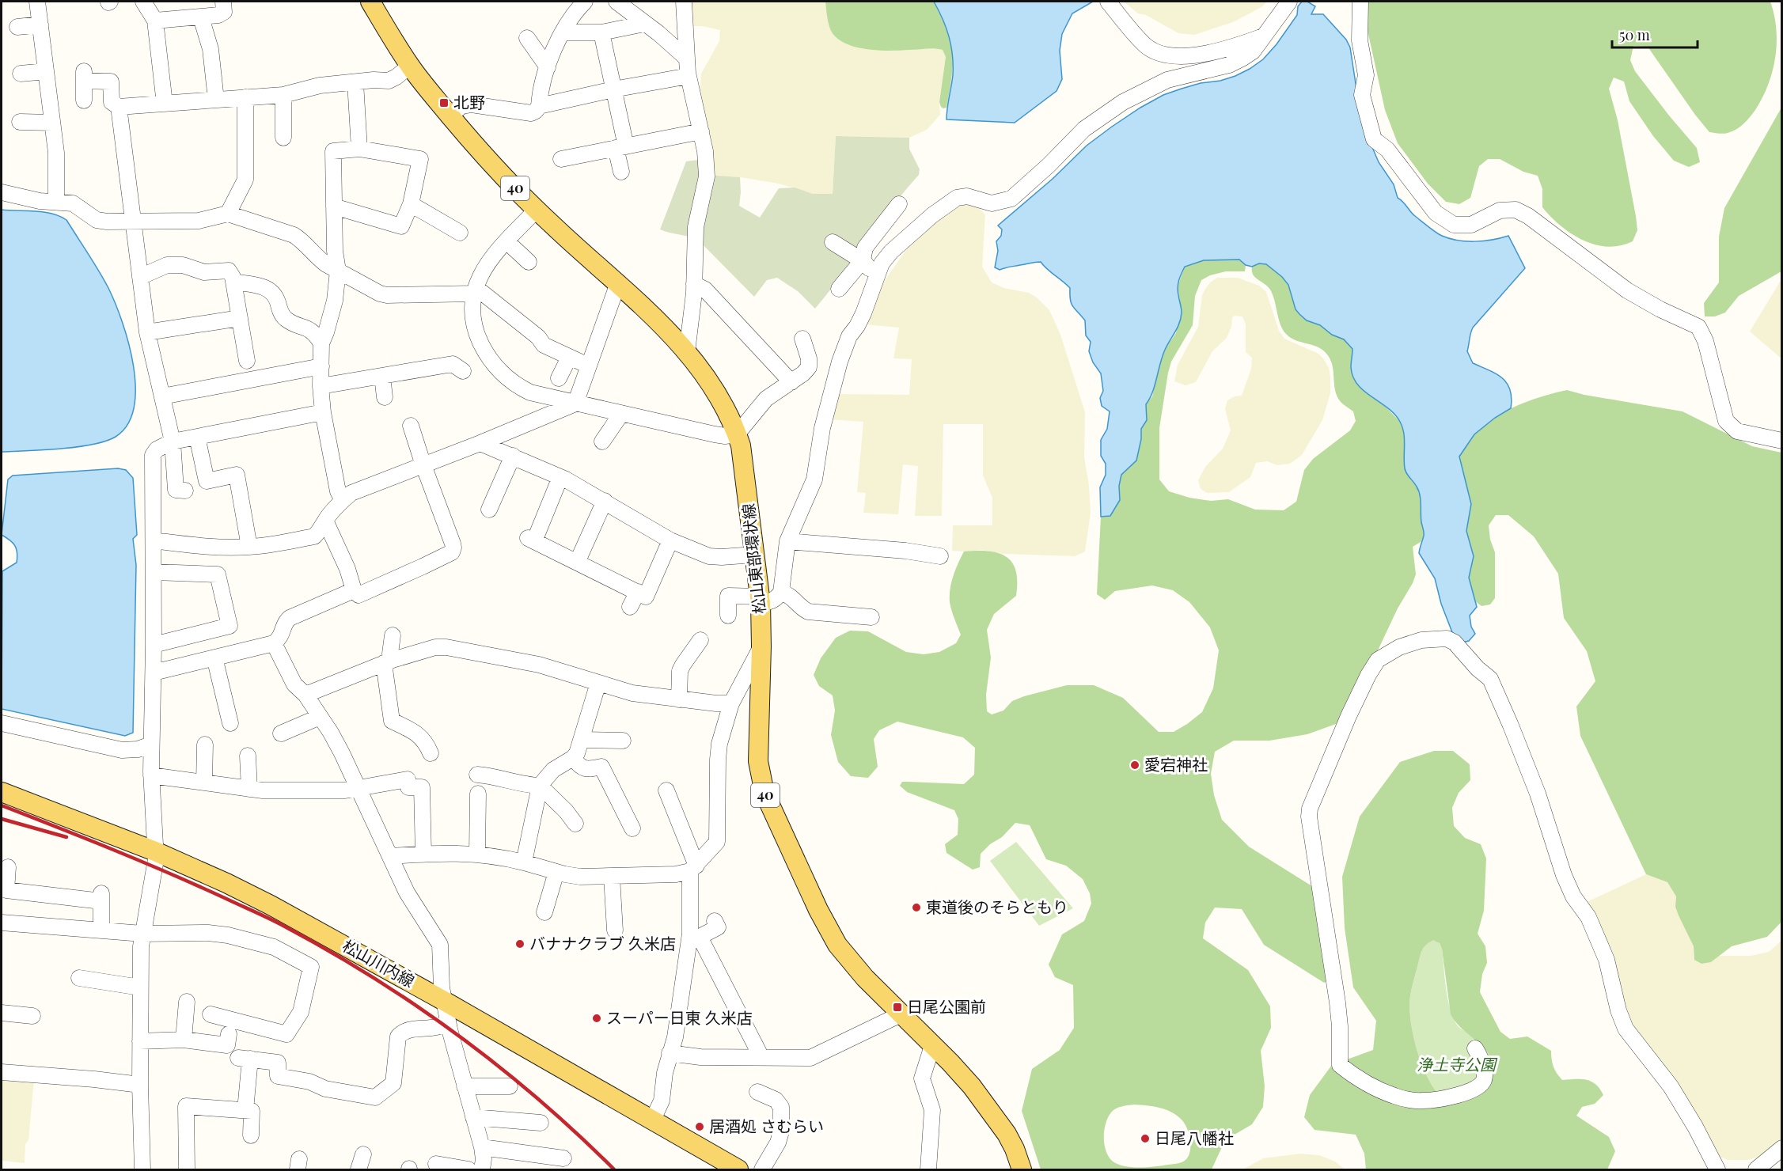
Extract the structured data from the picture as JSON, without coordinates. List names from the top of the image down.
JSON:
{
  "streets": {
    "main road": ["40", "松山東部環状線", "松山川内線"]
  },
  "parks": ["浄土寺公園"],
  "places": {
    "transit": ["北野", "日尾公園前"],
    "other": [
      "愛宕神社",
      "東道後のそらともり",
      "バナナクラブ 久米店",
      "スーパー日東 久米店",
      "居酒処 さむらい",
      "日尾八幡社"
    ]
  },
  "scale_bar": "50 m"
}
